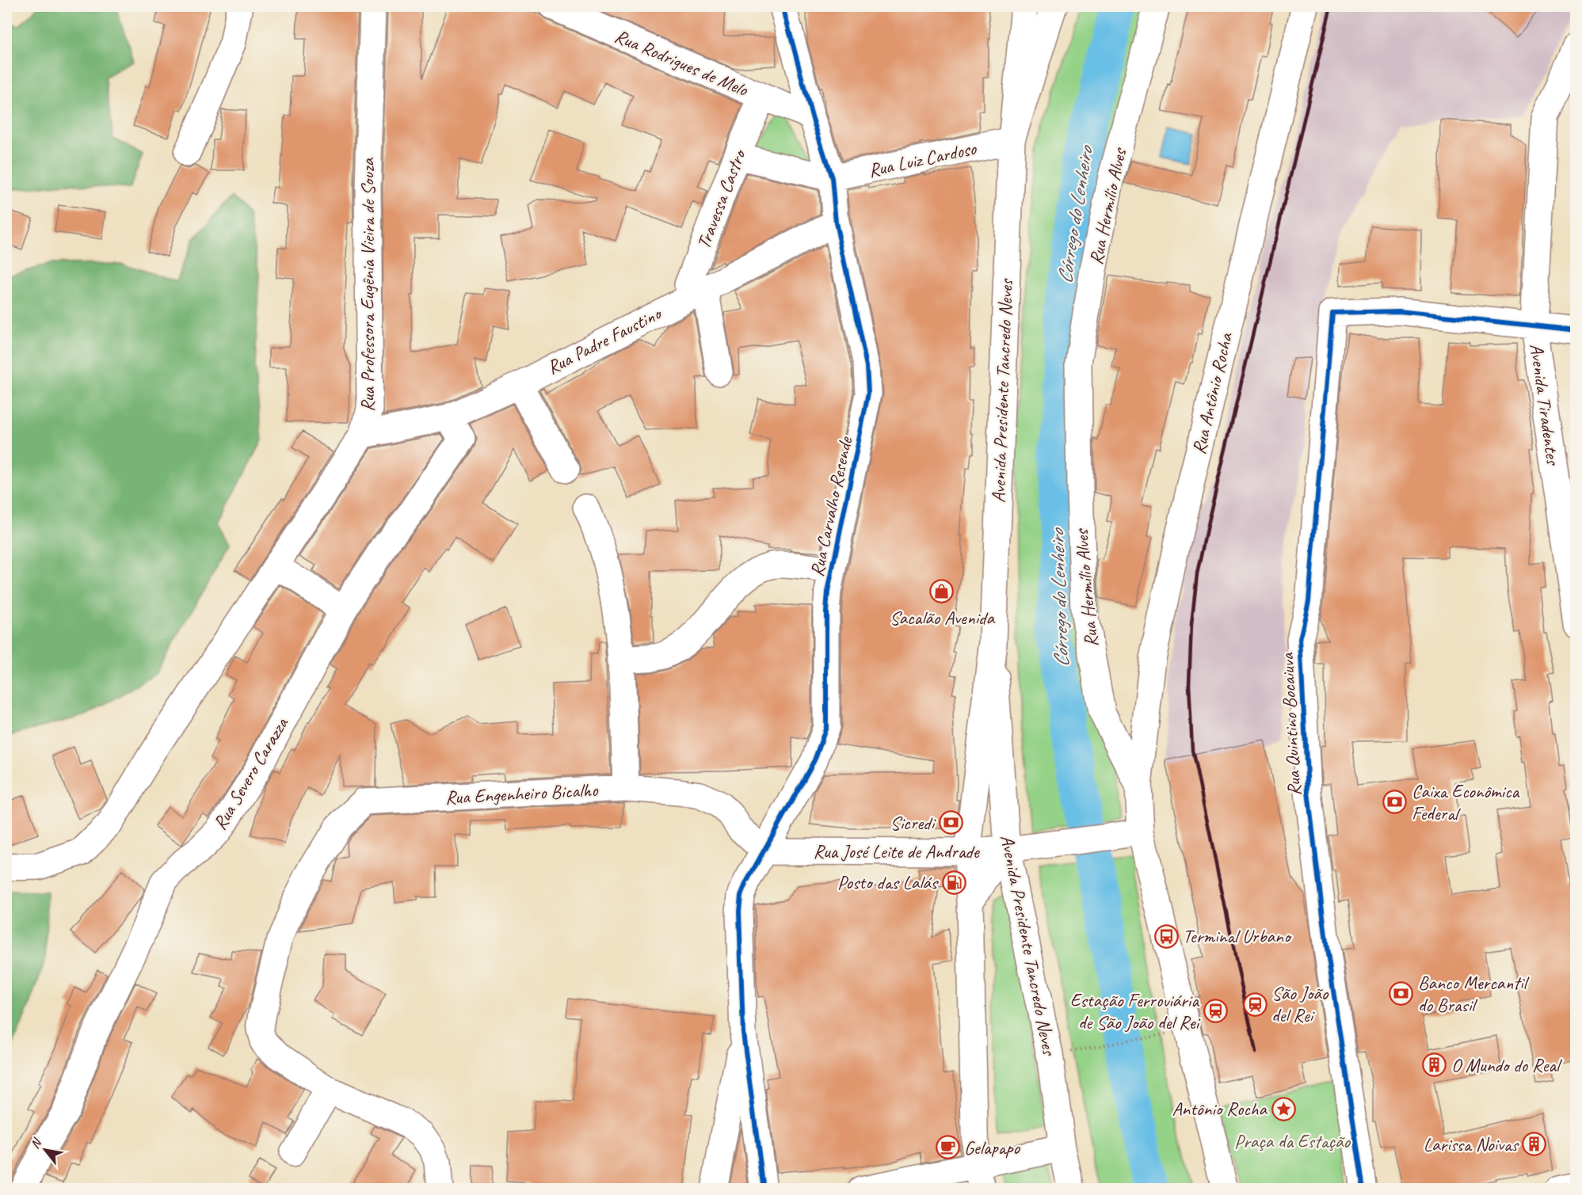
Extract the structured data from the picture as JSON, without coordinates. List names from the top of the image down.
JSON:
{
  "streets": {
    "main road": [
      "Rua Rodrigues de Melo",
      "Rua Luiz Cardoso",
      "Travessa Castro",
      "Rua Hermílio Alves",
      "Rua Professora Eugênia Vieira de Souza",
      "Rua Padre Faustino",
      "Avenida Presidente Tancredo Neves",
      "Rua Antônio Rocha",
      "Avenida Tiradentes",
      "Rua Carvalho Resende",
      "Rua Quintino Bocaiuva",
      "Rua Severo Carazza",
      "Rua Engenheiro Bicalho",
      "Rua José Leite de Andrade"
    ]
  },
  "crossings": [
    ["Rua Rodrigues de Melo", "Travessa Castro"],
    ["Rua Rodrigues de Melo", "Rua Carvalho Resende"],
    ["Rua Luiz Cardoso", "Avenida Presidente Tancredo Neves"],
    ["Rua Luiz Cardoso", "Rua Carvalho Resende"],
    ["Travessa Castro", "Rua Padre Faustino"],
    ["Rua Hermílio Alves", "Rua Antônio Rocha"],
    ["Rua Hermílio Alves", "Rua José Leite de Andrade"],
    ["Rua Professora Eugênia Vieira de Souza", "Rua Padre Faustino"],
    ["Rua Padre Faustino", "Rua Carvalho Resende"],
    ["Rua Padre Faustino", "Rua Severo Carazza"],
    ["Avenida Presidente Tancredo Neves", "Rua José Leite de Andrade"],
    ["Avenida Tiradentes", "Rua Quintino Bocaiuva"],
    ["Rua Carvalho Resende", "Rua Engenheiro Bicalho"],
    ["Rua Carvalho Resende", "Rua José Leite de Andrade"],
    ["Rua Engenheiro Bicalho", "Rua José Leite de Andrade"]
  ],
  "water": ["Córrego do Lenheiro"],
  "parks": ["Praça da Estação"],
  "places": {
    "shop": ["Sacalão Avenida"],
    "bank": ["Caixa Econômica Federal", "Sicredi", "Banco Mercantil do Brasil"],
    "fuel station": ["Posto das Lalás"],
    "bus stop": ["Terminal Urbano"],
    "station": ["São João del Rei", "Estação Ferroviária de São João del Rei"],
    "building": ["O Mundo do Real", "Larissa Noivas"],
    "place": ["Antônio Rocha"],
    "cafe": ["Gelapapo"]
  },
  "north": "top left"
}
